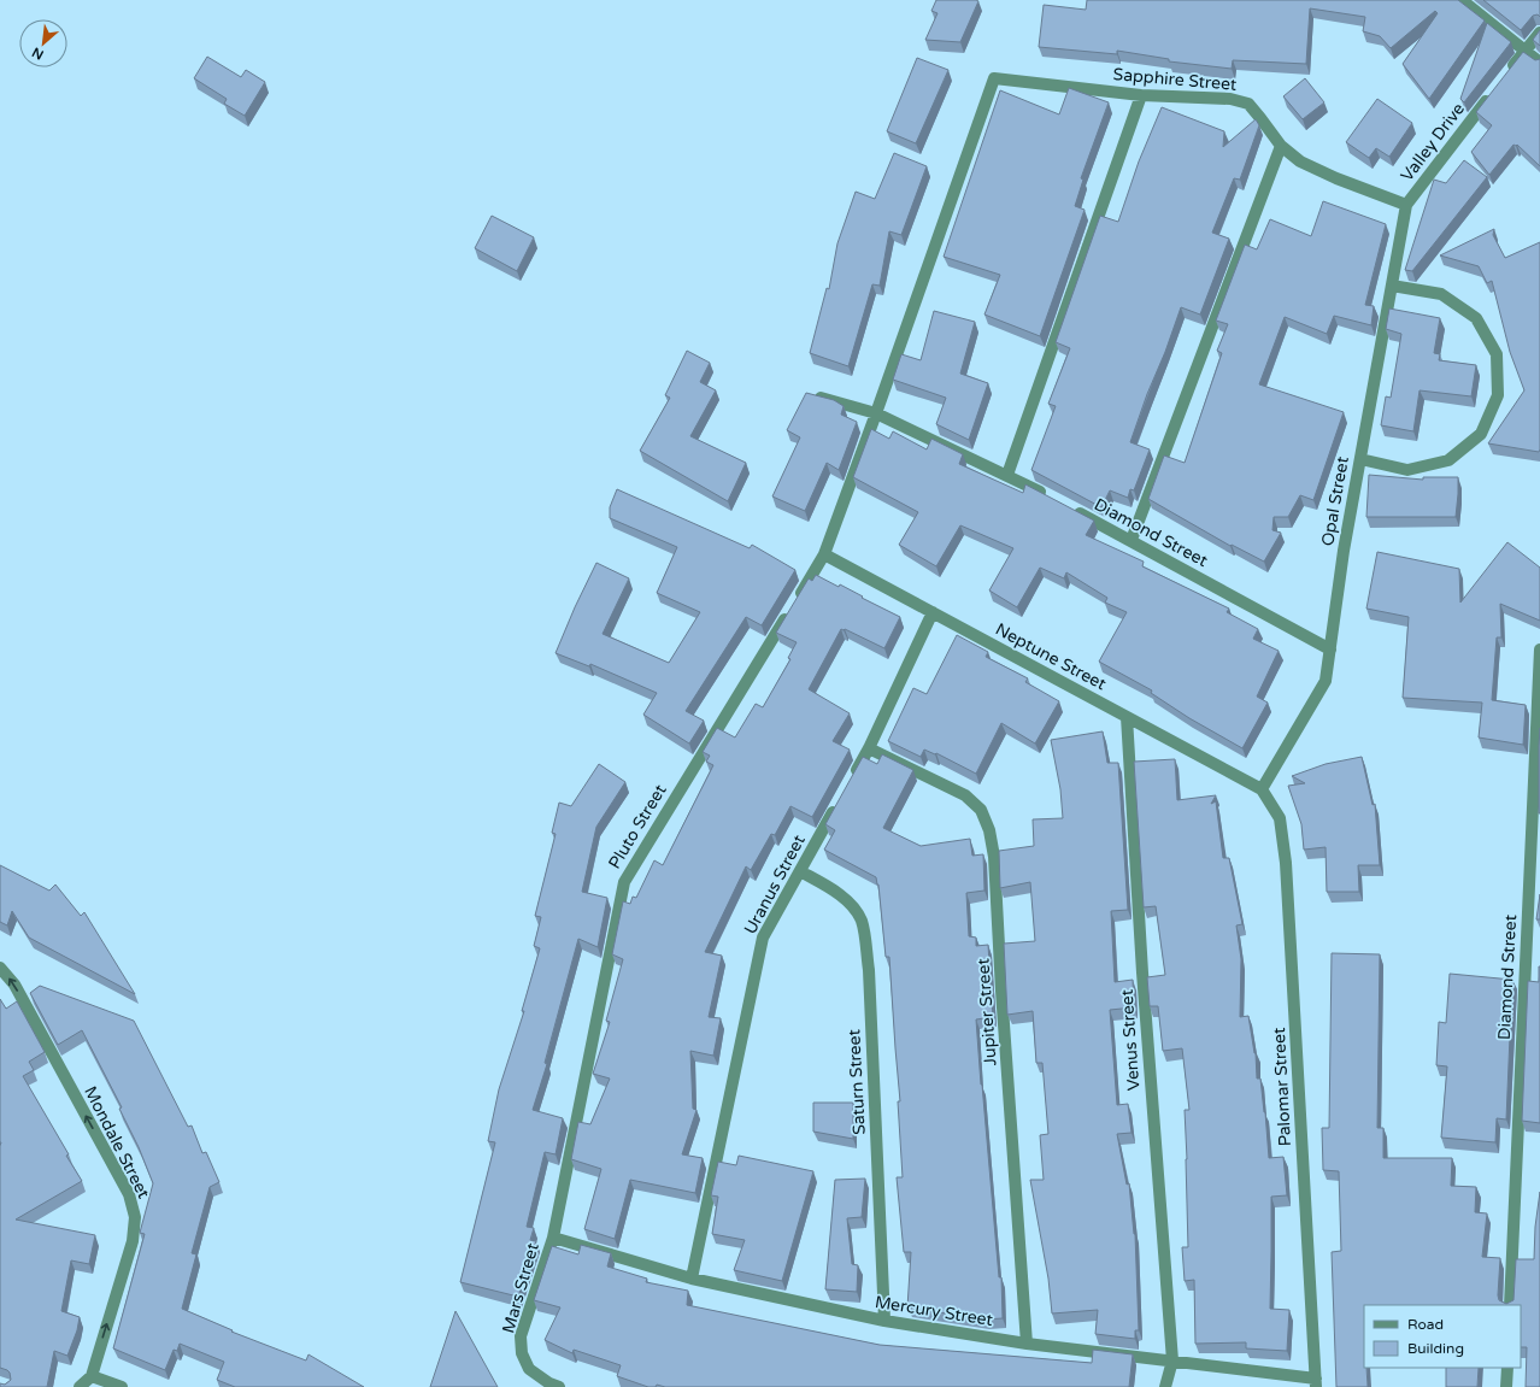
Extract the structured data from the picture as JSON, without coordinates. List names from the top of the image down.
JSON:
{
  "streets": {
    "street": [
      "Sapphire Street",
      "Valley Drive",
      "Opal Street",
      "Diamond Street",
      "Neptune Street",
      "Pluto Street",
      "Uranus Street",
      "Jupiter Street",
      "Venus Street",
      "Saturn Street",
      "Palomar Street",
      "Mondale Street",
      "Mars Street",
      "Mercury Street"
    ]
  },
  "crossings": [
    ["Sapphire Street", "Valley Drive"],
    ["Sapphire Street", "Opal Street"],
    ["Sapphire Street", "Pluto Street"],
    ["Valley Drive", "Opal Street"],
    ["Opal Street", "Diamond Street"],
    ["Opal Street", "Neptune Street"],
    ["Opal Street", "Palomar Street"],
    ["Neptune Street", "Pluto Street"],
    ["Neptune Street", "Venus Street"],
    ["Neptune Street", "Palomar Street"],
    ["Pluto Street", "Mars Street"],
    ["Pluto Street", "Mercury Street"],
    ["Uranus Street", "Saturn Street"],
    ["Uranus Street", "Mercury Street"],
    ["Jupiter Street", "Mercury Street"],
    ["Venus Street", "Mercury Street"],
    ["Saturn Street", "Mercury Street"],
    ["Palomar Street", "Mercury Street"],
    ["Mars Street", "Mercury Street"]
  ],
  "one_way": ["Mondale Street"],
  "legend": ["Road", "Building"],
  "north": "bottom left"
}
